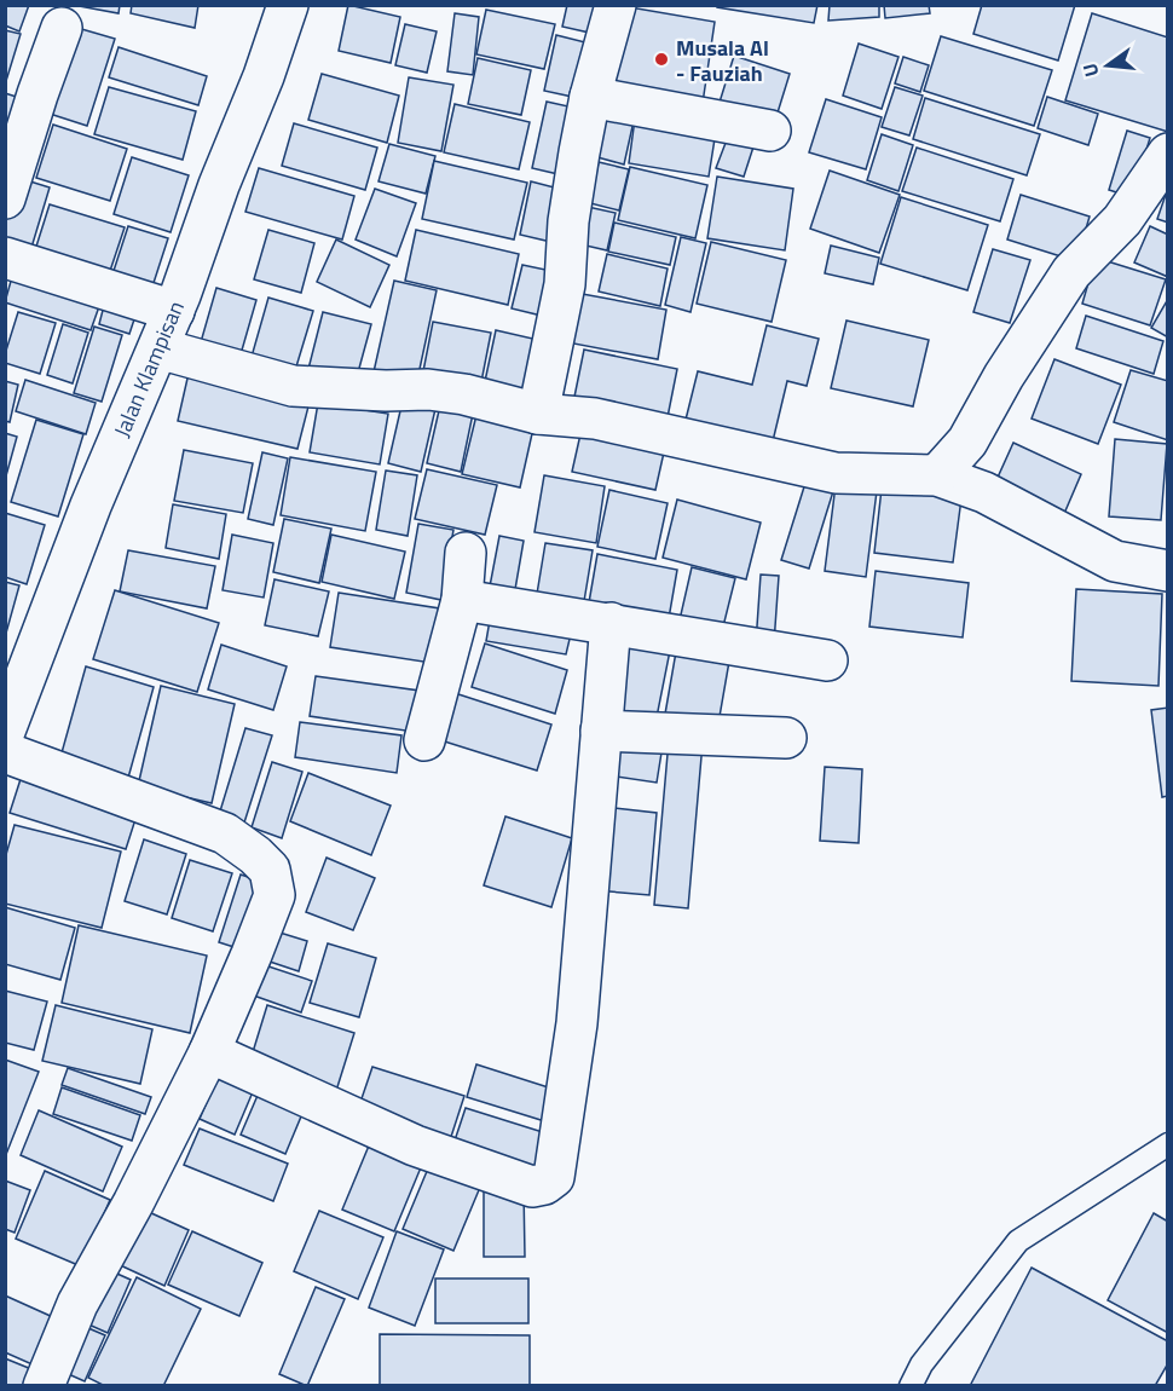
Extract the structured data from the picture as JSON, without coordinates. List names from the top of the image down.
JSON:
{
  "streets": {
    "street": ["Jalan Klampisan"]
  },
  "places": ["Musala Al - Fauziah"],
  "north": "left"
}
